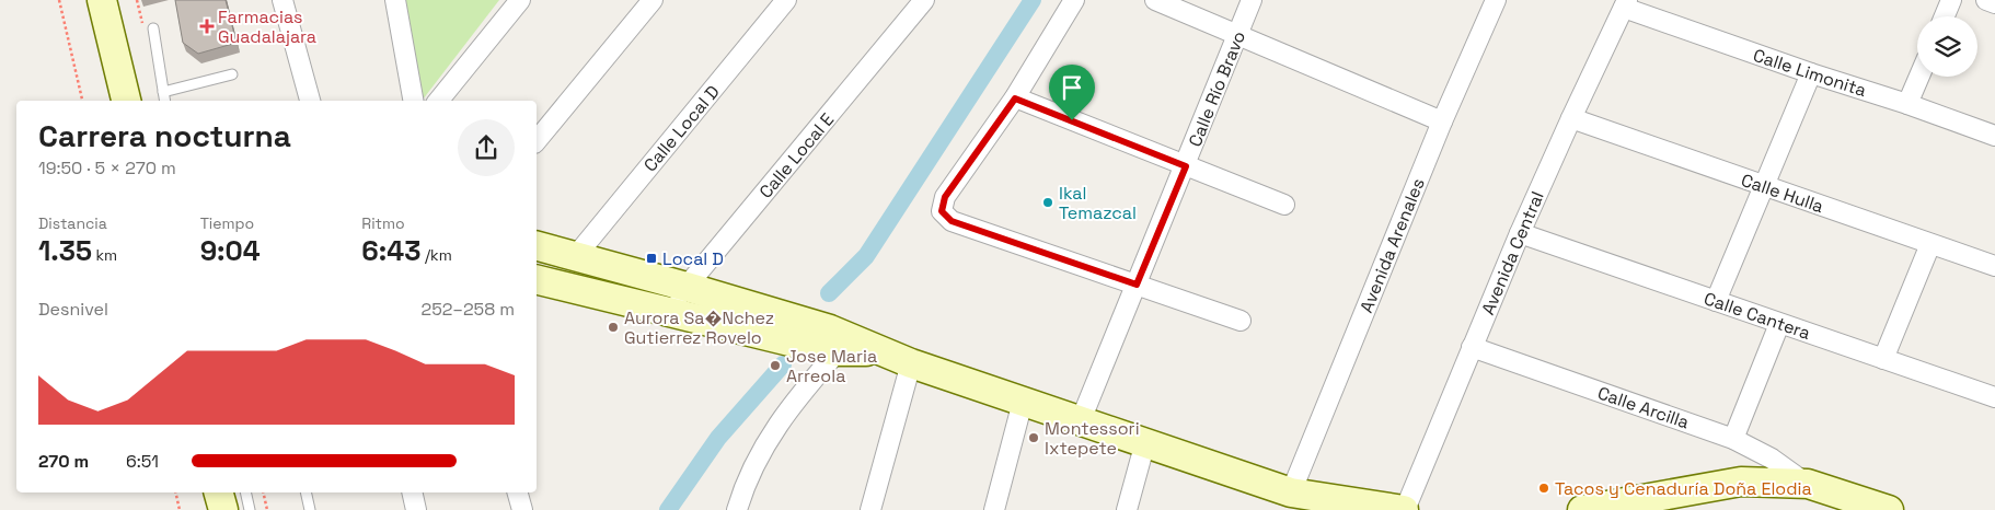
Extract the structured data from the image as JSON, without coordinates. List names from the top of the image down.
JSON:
{
  "streets": {
    "street": [
      "Calle Limonita",
      "Calle Río Bravo",
      "Calle Local D",
      "Calle Local E",
      "Calle Hulla",
      "Avenida Arenales",
      "Avenida Central",
      "Calle Cantera",
      "Calle Arcilla"
    ]
  },
  "crossings": [
    ["Calle Limonita", "Avenida Central"],
    ["Calle Hulla", "Avenida Central"],
    ["Avenida Central", "Calle Cantera"],
    ["Avenida Central", "Calle Arcilla"]
  ],
  "places": {
    "health": ["Farmacias Guadalajara"],
    "other": [
      "Ikal Temazcal",
      "Aurora Sa�Nchez Gutierrez Rovelo",
      "Jose Maria Arreola",
      "Montessori Ixtepete",
      "Tacos y Cenaduría Doña Elodia"
    ],
    "transit": ["Local D"]
  },
  "page": {
    "heading": ["Carrera nocturna", "19:50 · 5 × 270 m"],
    "stats": [
      ["Distancia", "1.35 km"],
      ["Tiempo", "9:04"],
      ["Ritmo", "6:43 /km"]
    ],
    "chart": ["Desnivel", "252–258 m"],
    "list": [
      {
        "name": "270 m",
        "note": "6:51"
      }
    ]
  }
}
